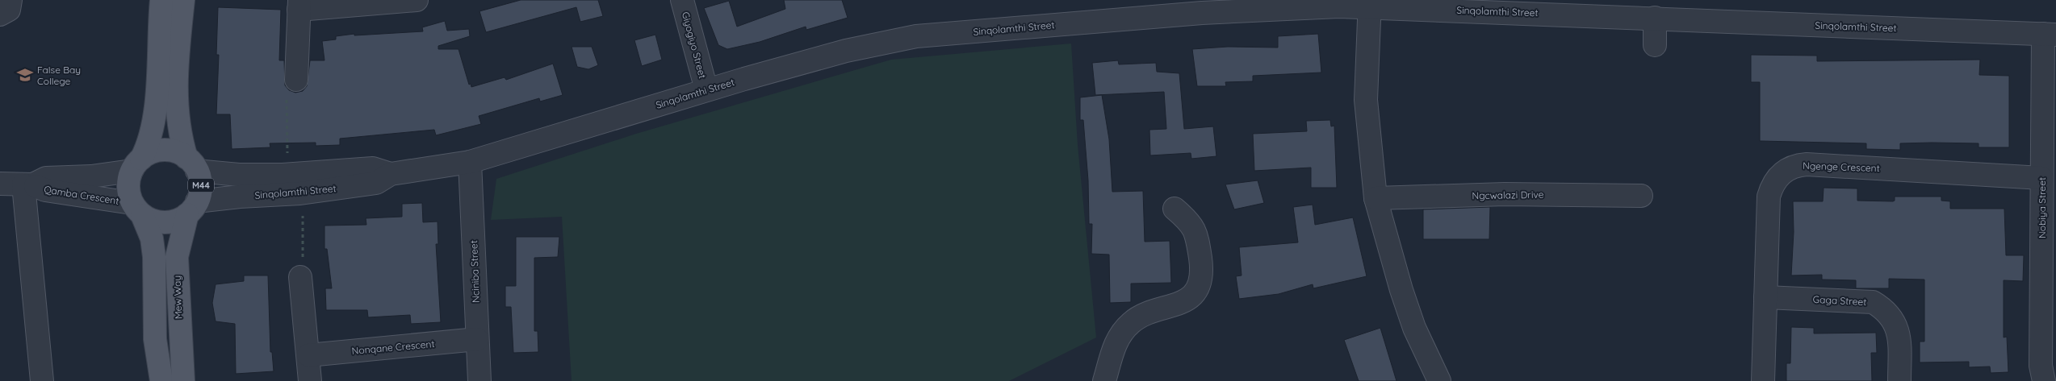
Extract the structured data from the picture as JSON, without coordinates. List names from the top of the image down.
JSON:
{
  "streets": {
    "main road": ["M44", "Mew Way"],
    "street": [
      "Sinqolamthi Street",
      "Giyogiyo Street",
      "Ngenge Crescent",
      "Qamba Crescent",
      "Ngcwalazi Drive",
      "Nobiya Street",
      "Nciniba Street",
      "Gaga Street",
      "Nonqane Crescent"
    ]
  },
  "crossings": [
    ["Sinqolamthi Street", "Giyogiyo Street"],
    ["Sinqolamthi Street", "Qamba Crescent"],
    ["Sinqolamthi Street", "Nobiya Street"],
    ["Sinqolamthi Street", "Nciniba Street"],
    ["Sinqolamthi Street", "Mew Way"],
    ["Ngenge Crescent", "Nobiya Street"],
    ["Ngenge Crescent", "Gaga Street"],
    ["Qamba Crescent", "Mew Way"],
    ["Nciniba Street", "Nonqane Crescent"]
  ],
  "places": {
    "school or university": ["False Bay College"]
  }
}
